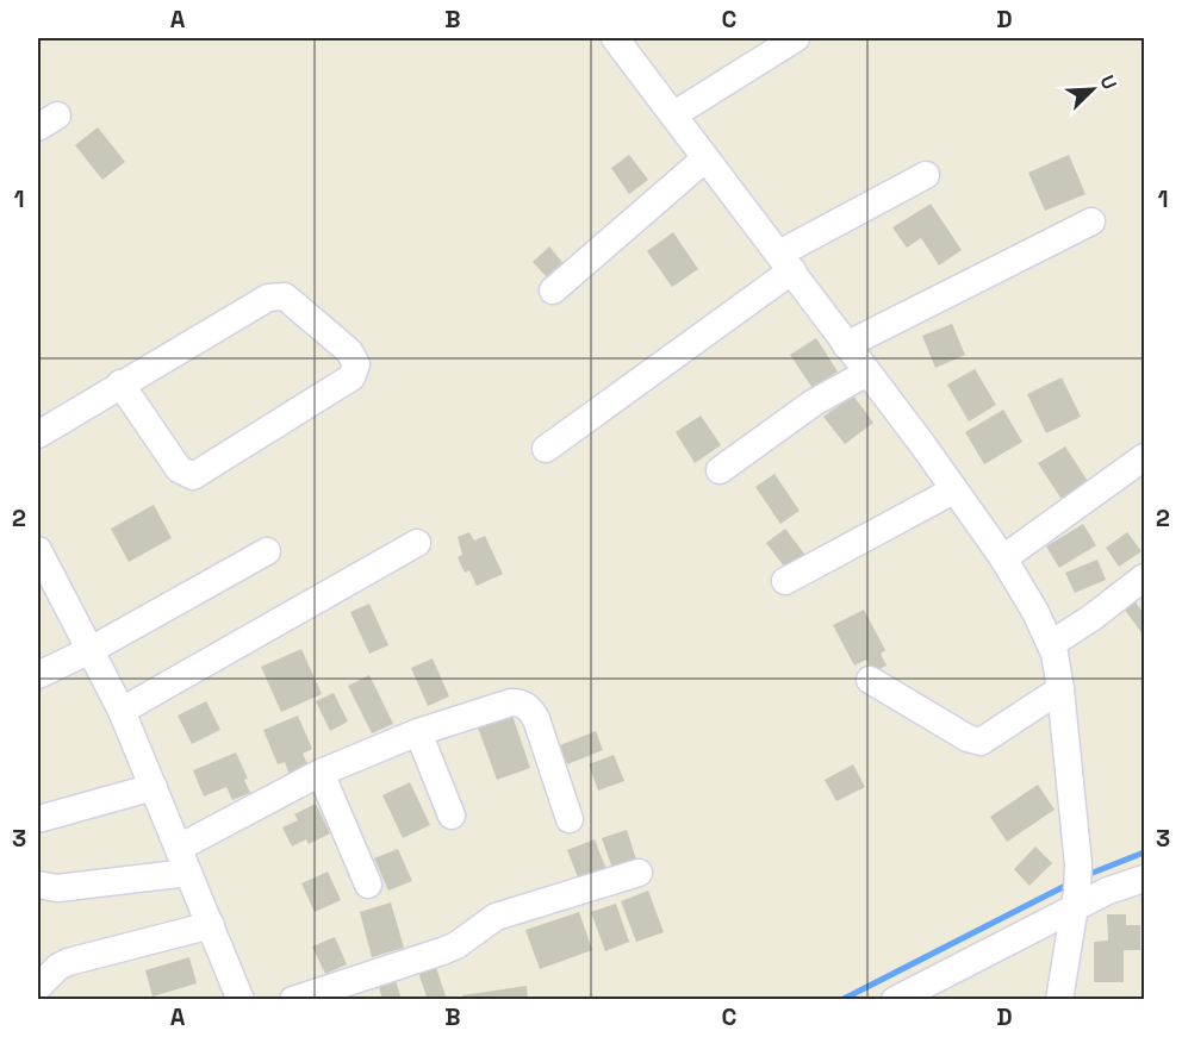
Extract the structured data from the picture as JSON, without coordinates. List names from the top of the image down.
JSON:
{
  "north": "top right",
  "grid": {
    "columns": [
      "A",
      "B",
      "C",
      "D"
    ],
    "rows": ["1", "2", "3"]
  }
}
